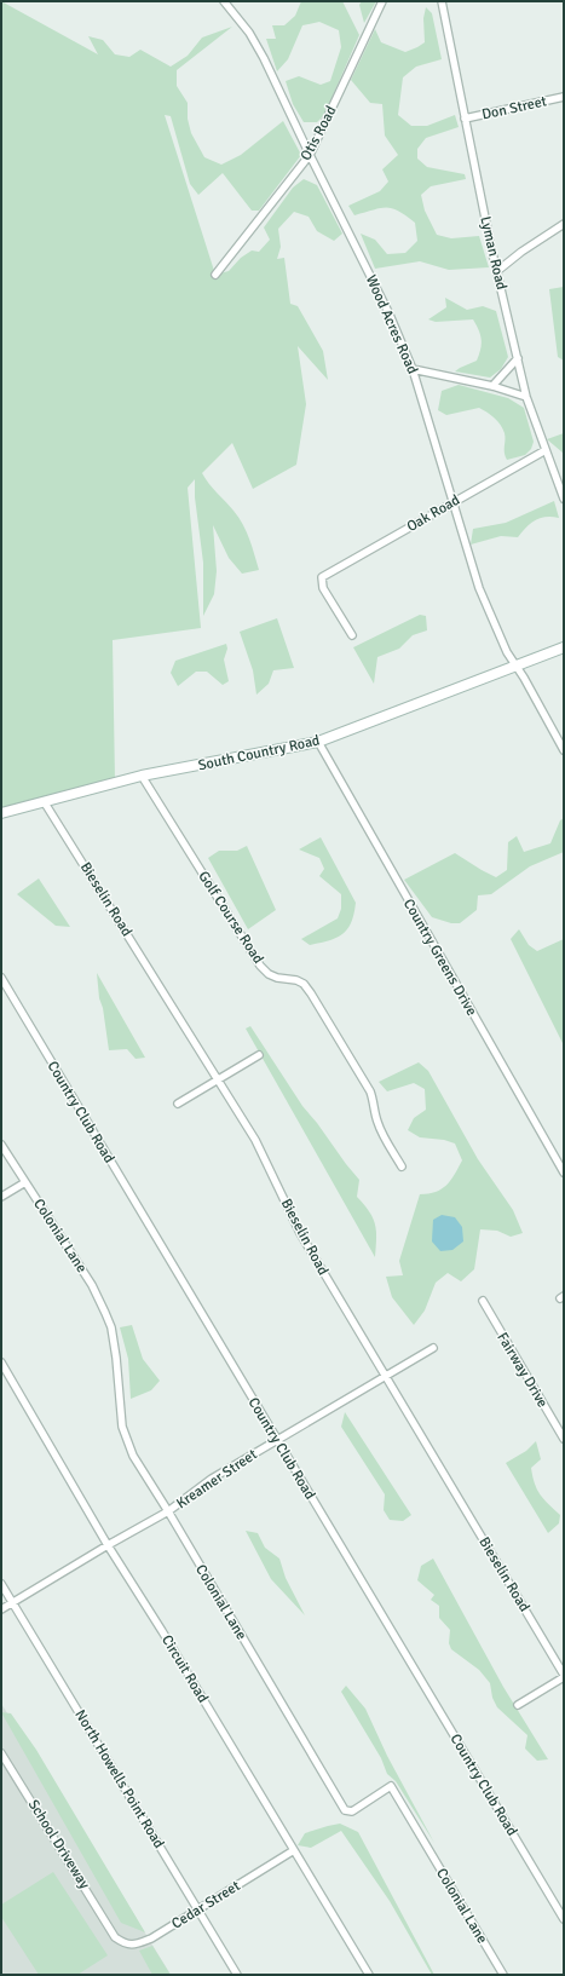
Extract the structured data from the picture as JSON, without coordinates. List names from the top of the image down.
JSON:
{
  "streets": {
    "main road": ["South Country Road"],
    "street": [
      "Don Street",
      "Otis Road",
      "Lyman Road",
      "Wood Acres Road",
      "Oak Road",
      "Bieselin Road",
      "Golf Course Road",
      "Country Greens Drive",
      "Country Club Road",
      "Colonial Lane",
      "Fairway Drive",
      "Kreamer Street",
      "Circuit Road",
      "North Howells Point Road",
      "School Driveway",
      "Cedar Street"
    ]
  },
  "crossings": [
    ["Don Street", "Lyman Road"],
    ["Otis Road", "Wood Acres Road"],
    ["Lyman Road", "Oak Road"],
    ["Wood Acres Road", "Oak Road"],
    ["Wood Acres Road", "South Country Road"],
    ["South Country Road", "Bieselin Road"],
    ["South Country Road", "Golf Course Road"],
    ["South Country Road", "Country Greens Drive"],
    ["Bieselin Road", "Kreamer Street"],
    ["Country Club Road", "Kreamer Street"],
    ["Colonial Lane", "Kreamer Street"],
    ["Kreamer Street", "Circuit Road"],
    ["Kreamer Street", "North Howells Point Road"],
    ["Circuit Road", "Cedar Street"],
    ["North Howells Point Road", "Cedar Street"],
    ["School Driveway", "Cedar Street"]
  ]
}
